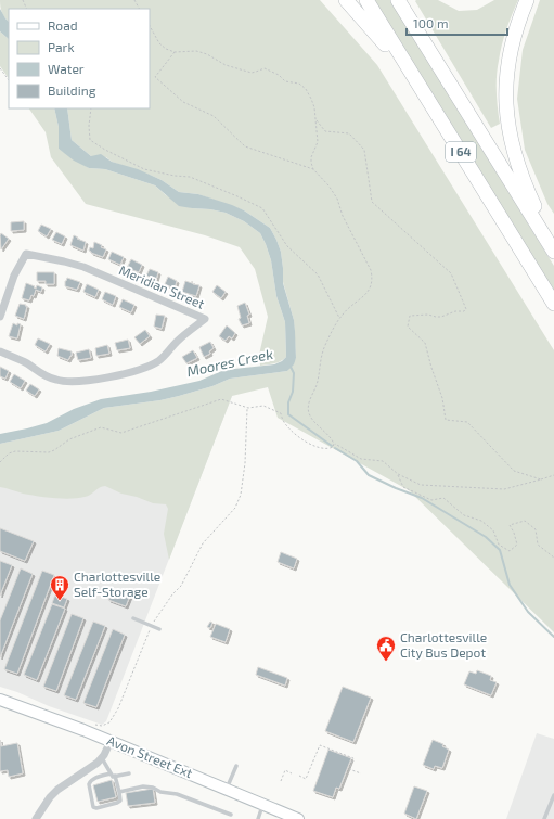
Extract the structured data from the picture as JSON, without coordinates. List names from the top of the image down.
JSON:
{
  "streets": {
    "highway": ["I 64"],
    "main road": ["Avon Street Ext"],
    "street": ["Meridian Street"]
  },
  "water": ["Moores Creek"],
  "places": {
    "building": ["Charlottesville Self-Storage"],
    "public building": ["Charlottesville City Bus Depot"]
  },
  "legend": [
    "Road",
    "Park",
    "Water",
    "Building"
  ],
  "scale_bar": "100 m"
}
